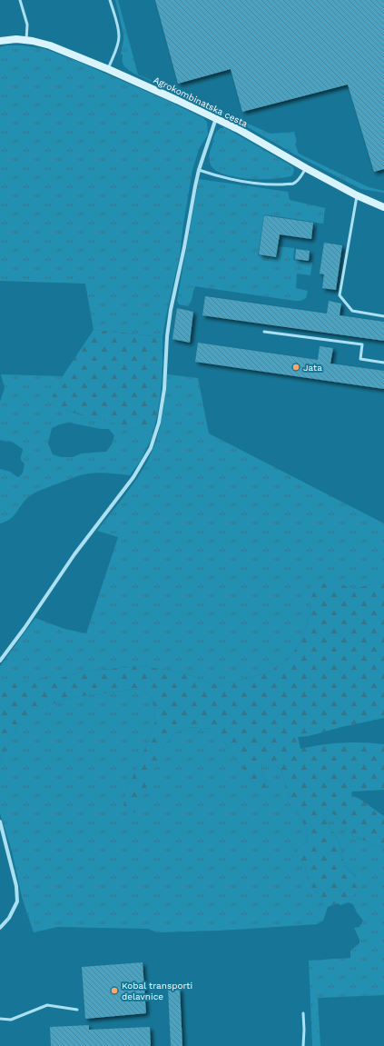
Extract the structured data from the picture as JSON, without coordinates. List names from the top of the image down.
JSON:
{
  "streets": {
    "street": ["Agrokombinatska cesta"]
  },
  "places": ["Jata", "Kobal transporti delavnice"]
}
